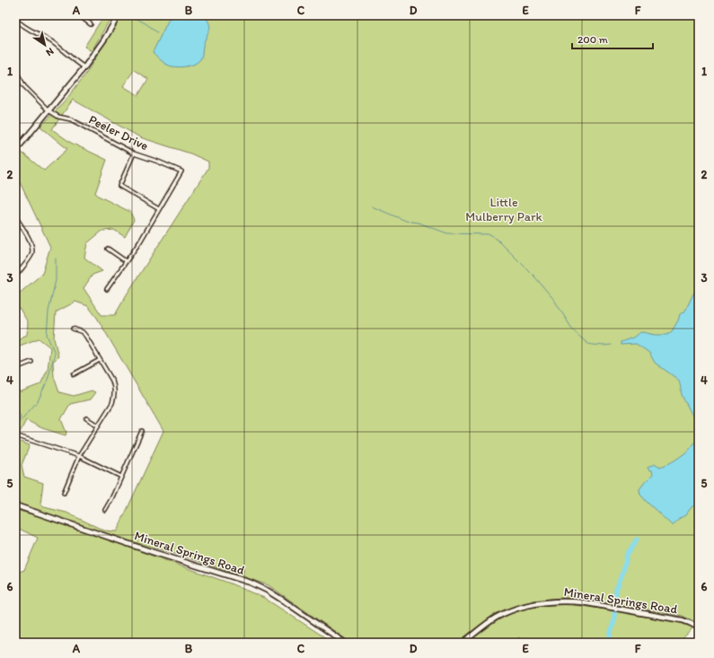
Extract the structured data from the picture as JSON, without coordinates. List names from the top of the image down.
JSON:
{
  "streets": {
    "street": ["Peeler Drive", "Mineral Springs Road"]
  },
  "parks": ["Little Mulberry Park"],
  "scale_bar": "200 m",
  "north": "bottom right",
  "grid": {
    "columns": [
      "A",
      "B",
      "C",
      "D",
      "E",
      "F"
    ],
    "rows": [
      "1",
      "2",
      "3",
      "4",
      "5",
      "6"
    ]
  }
}
